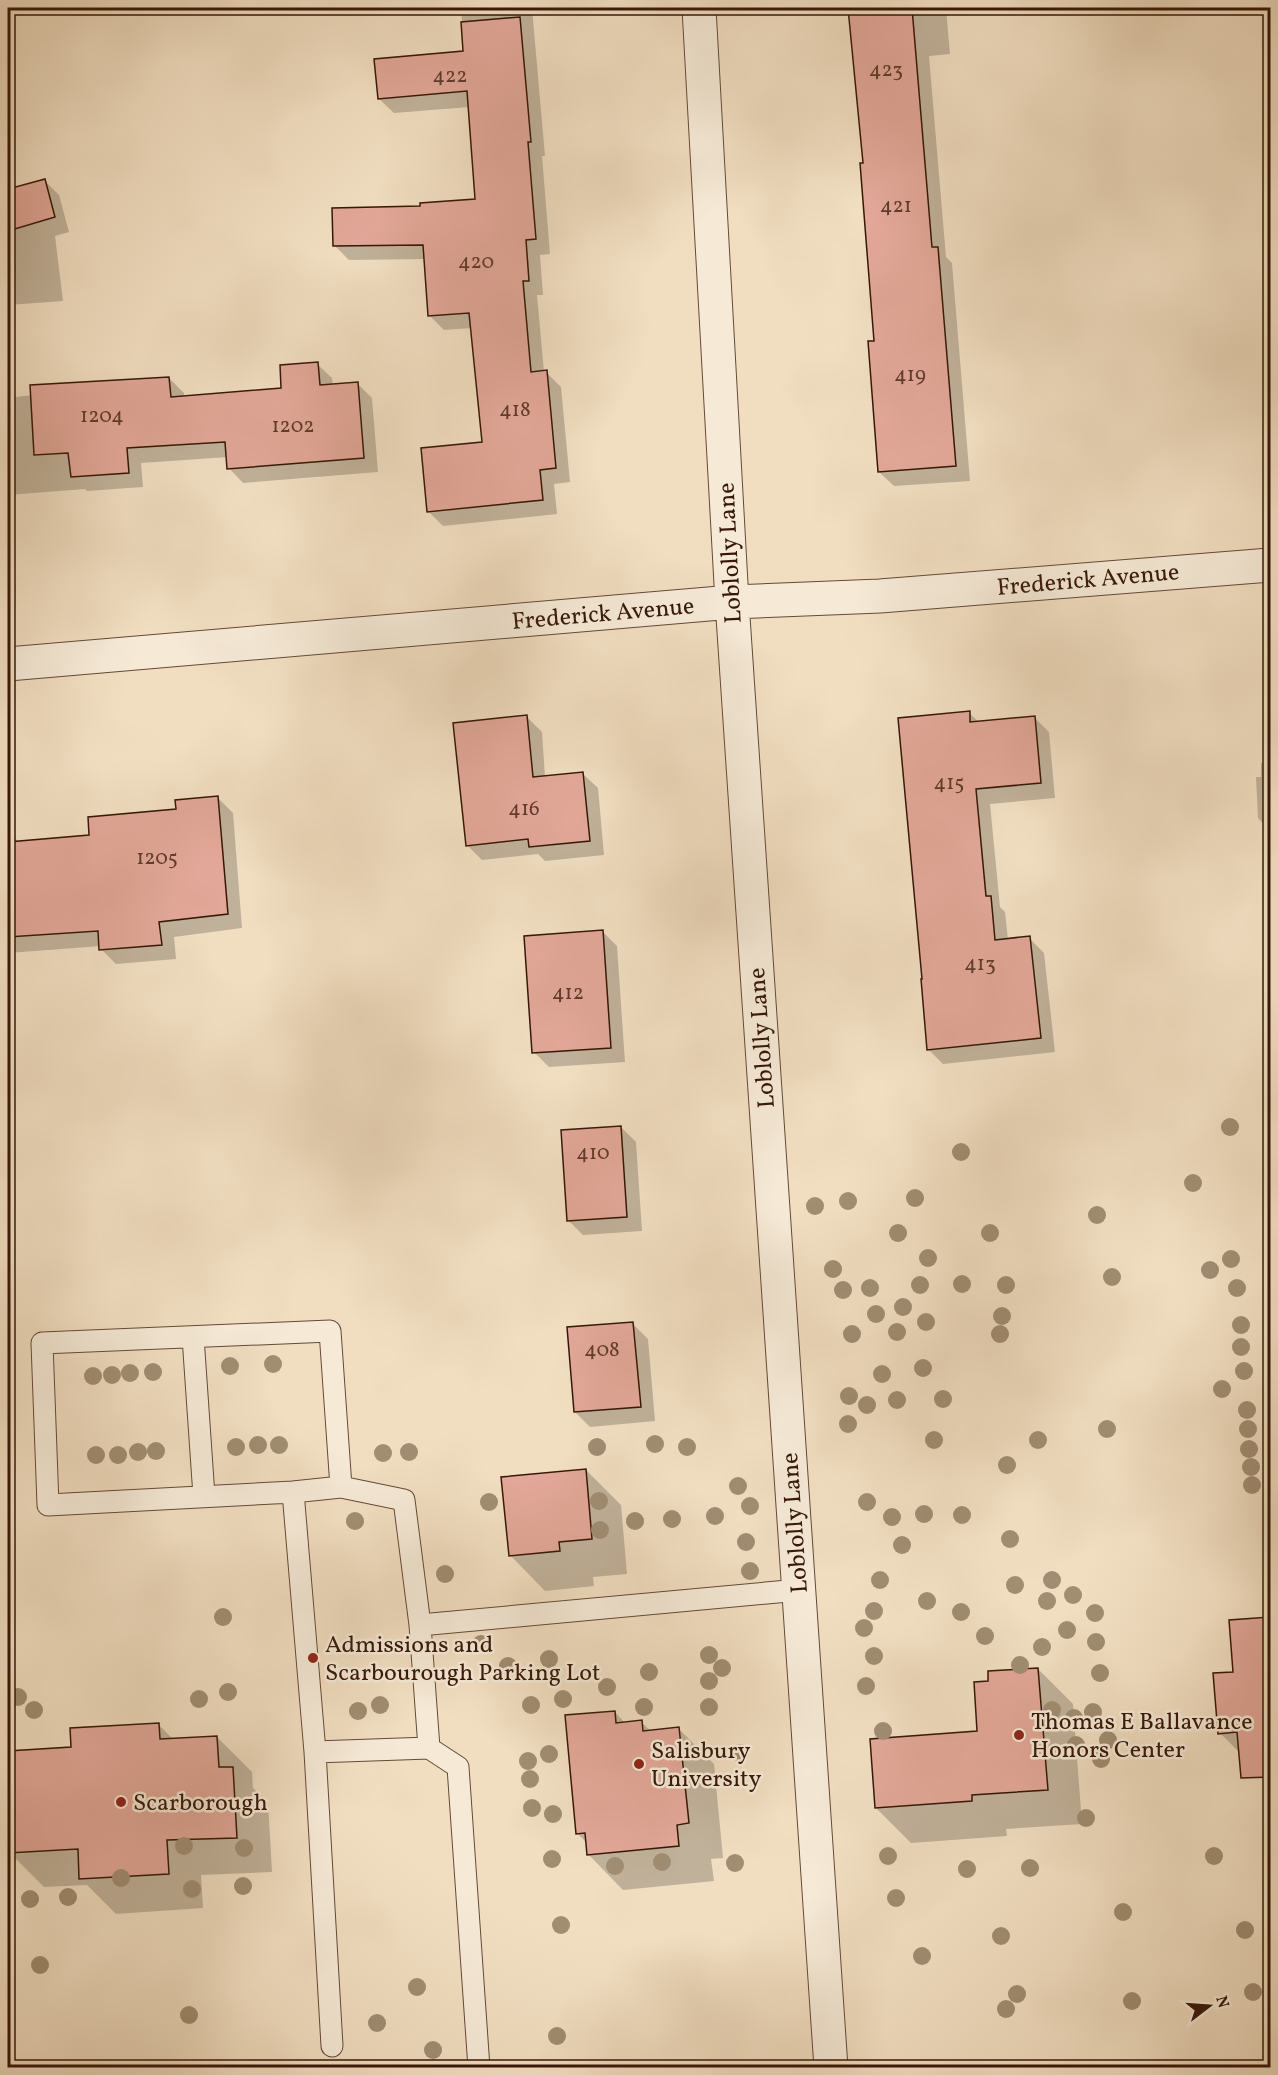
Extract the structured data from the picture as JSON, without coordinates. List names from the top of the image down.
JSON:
{
  "streets": {
    "street": ["Loblolly Lane", "Frederick Avenue"]
  },
  "crossings": [
    ["Loblolly Lane", "Frederick Avenue"]
  ],
  "places": [
    "Admissions and Scarbourough Parking Lot",
    "Thomas E Ballavance Honors Center",
    "Salisbury University",
    "Scarborough"
  ],
  "house_numbers": [
    "423",
    "422",
    "421",
    "420",
    "419",
    "418",
    "1204",
    "1202",
    "415",
    "416",
    "1205",
    "413",
    "412",
    "410",
    "408"
  ],
  "north": "right"
}
